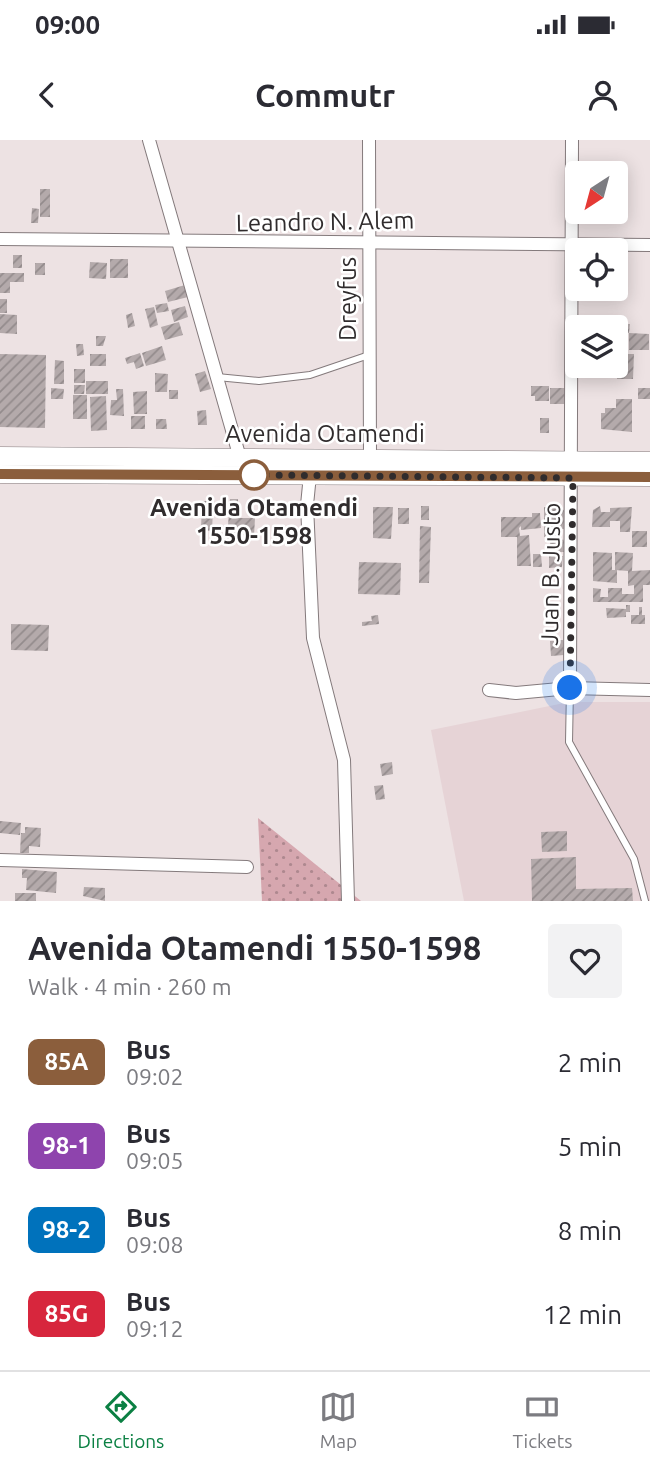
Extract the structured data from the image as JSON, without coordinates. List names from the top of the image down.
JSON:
{
  "streets": {
    "main road": ["Avenida Otamendi"],
    "street": ["Leandro N. Alem", "Dreyfus", "Juan B. Justo"]
  },
  "crossings": [
    ["Leandro N. Alem", "Dreyfus"],
    ["Dreyfus", "Avenida Otamendi"],
    ["Avenida Otamendi", "Juan B. Justo"]
  ],
  "places": ["Avenida Otamendi 1550-1598"],
  "lines": ["bus line 85A"],
  "north": "bottom left",
  "page": {
    "status": "09:00",
    "header": "Commutr",
    "heading": ["Avenida Otamendi 1550-1598", "Walk · 4 min · 260 m"],
    "list": [
      {
        "mark": "85A",
        "name": "Bus",
        "note": "09:02",
        "value": "2 min"
      },
      {
        "mark": "98-1",
        "name": "Bus",
        "note": "09:05",
        "value": "5 min"
      },
      {
        "mark": "98-2",
        "name": "Bus",
        "note": "09:08",
        "value": "8 min"
      },
      {
        "mark": "85G",
        "name": "Bus",
        "note": "09:12",
        "value": "12 min"
      }
    ],
    "tabs": ["Directions", "Map", "Tickets"]
  }
}
